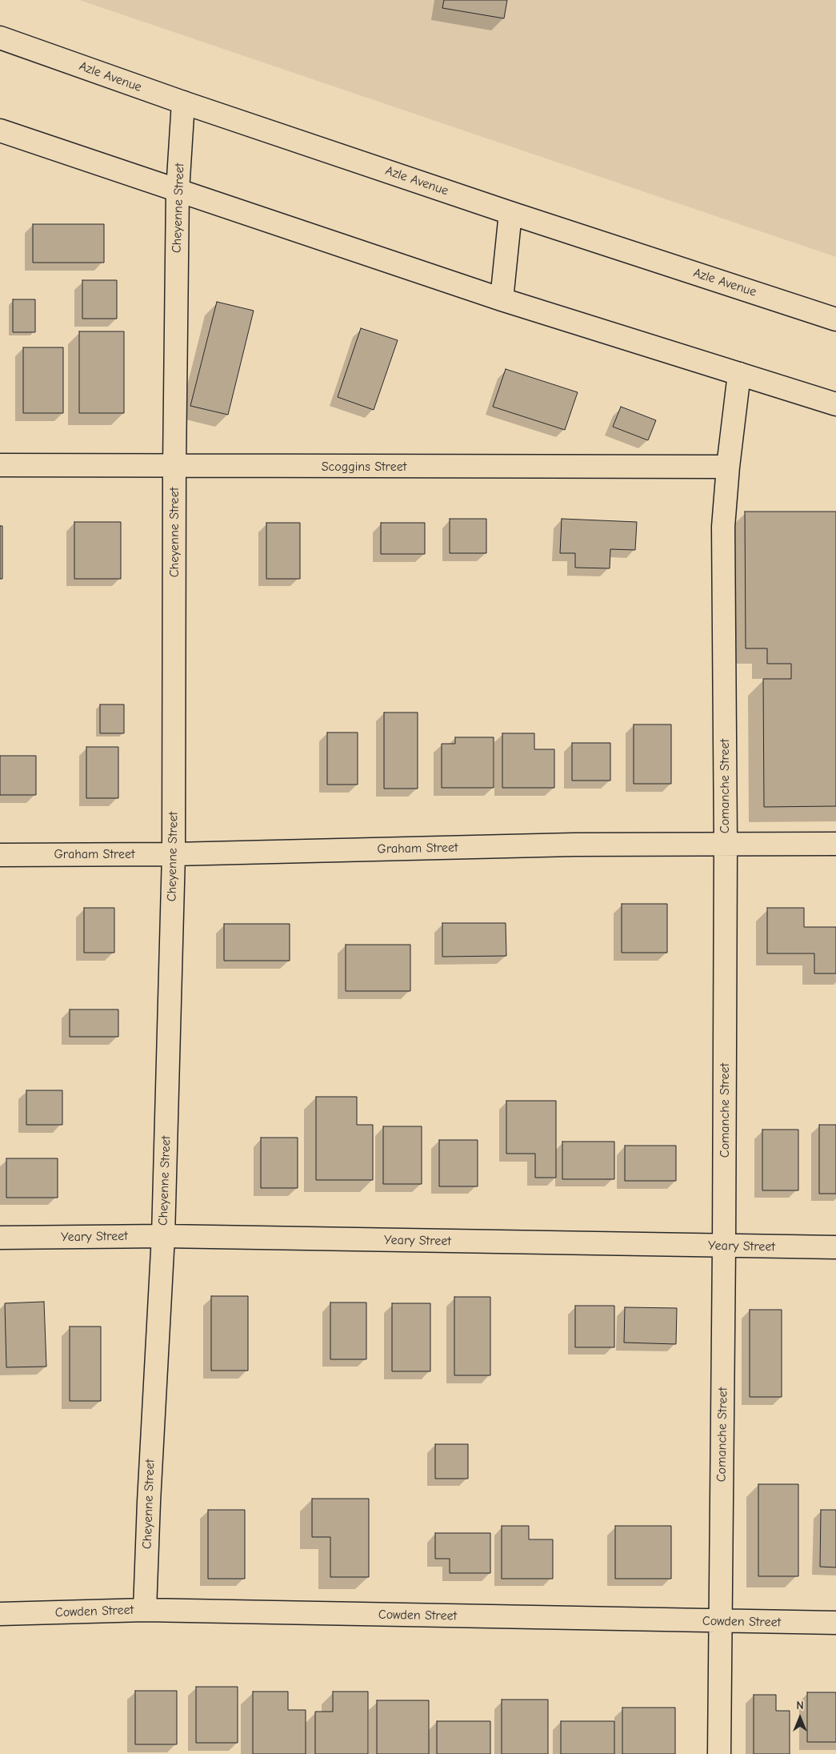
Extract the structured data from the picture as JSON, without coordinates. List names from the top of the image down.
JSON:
{
  "streets": {
    "street": [
      "Azle Avenue",
      "Cheyenne Street",
      "Scoggins Street",
      "Comanche Street",
      "Graham Street",
      "Yeary Street",
      "Cowden Street"
    ]
  },
  "crossings": [
    ["Azle Avenue", "Cheyenne Street"],
    ["Cheyenne Street", "Scoggins Street"],
    ["Cheyenne Street", "Graham Street"],
    ["Cheyenne Street", "Yeary Street"],
    ["Cheyenne Street", "Cowden Street"],
    ["Scoggins Street", "Comanche Street"],
    ["Comanche Street", "Graham Street"],
    ["Comanche Street", "Yeary Street"],
    ["Comanche Street", "Cowden Street"]
  ],
  "north": "top"
}
